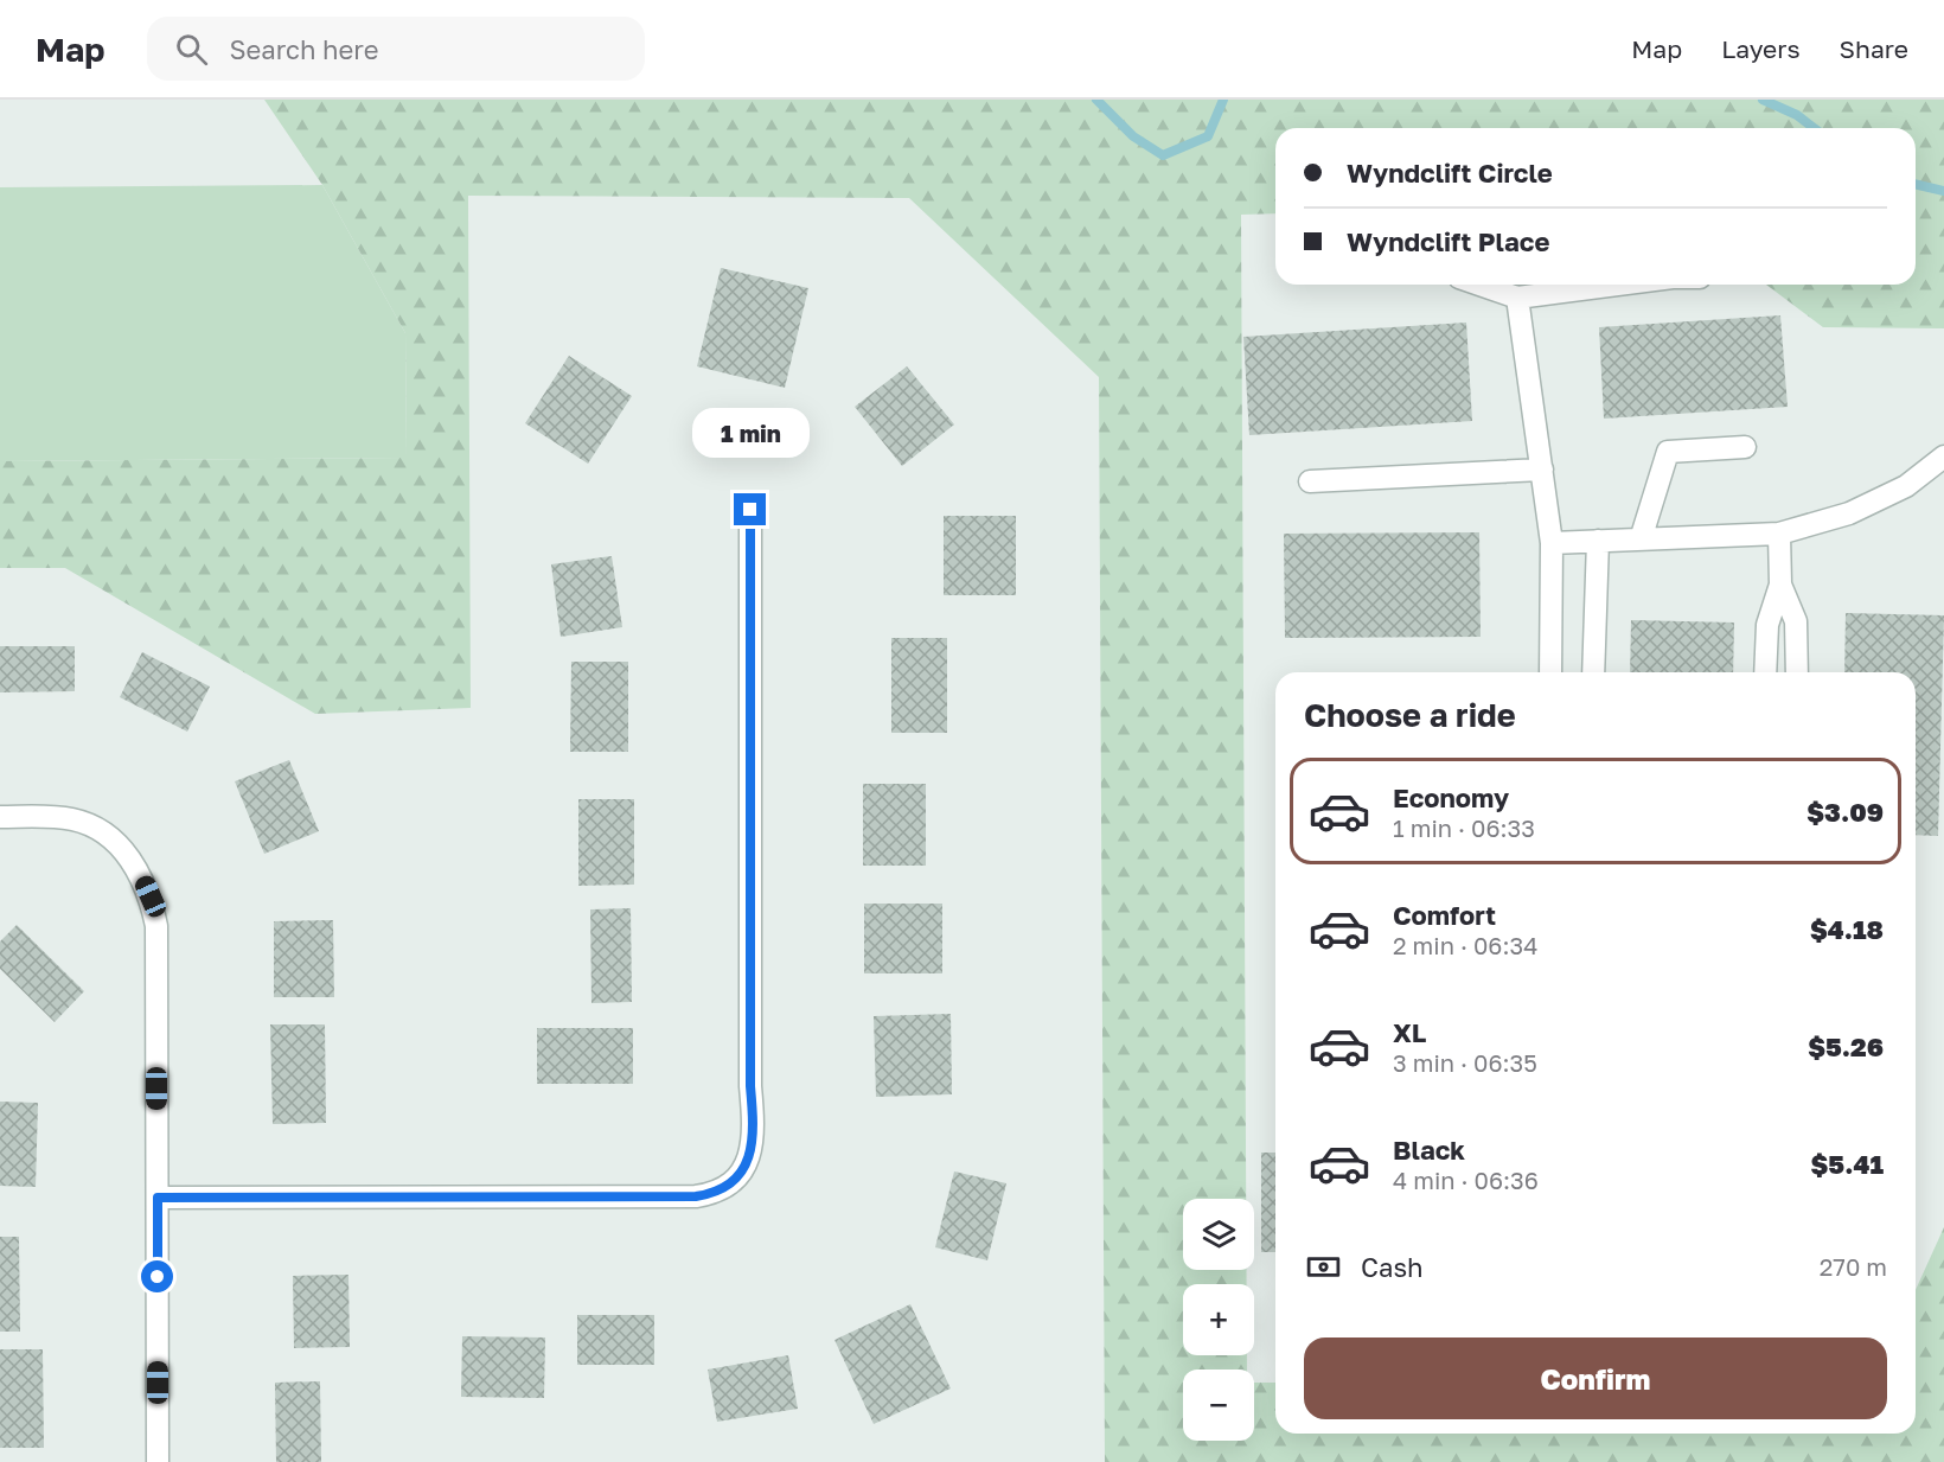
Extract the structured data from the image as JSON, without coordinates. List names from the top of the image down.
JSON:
{
  "page": {
    "header": "Map",
    "search": "Search here",
    "nav": ["Map", "Layers", "Share"],
    "banner": ["Wyndclift Circle", "Wyndclift Place"],
    "bubble": "1 min",
    "heading": "Choose a ride",
    "list": [
      {
        "name": "Economy",
        "note": "1 min · 06:33",
        "value": "$3.09"
      },
      {
        "name": "Comfort",
        "note": "2 min · 06:34",
        "value": "$4.18"
      },
      {
        "name": "XL",
        "note": "3 min · 06:35",
        "value": "$5.26"
      },
      {
        "name": "Black",
        "note": "4 min · 06:36",
        "value": "$5.41"
      }
    ],
    "map_buttons": ["+", "−"],
    "pay": ["Cash", "270 m"],
    "buttons": "Confirm"
  }
}
